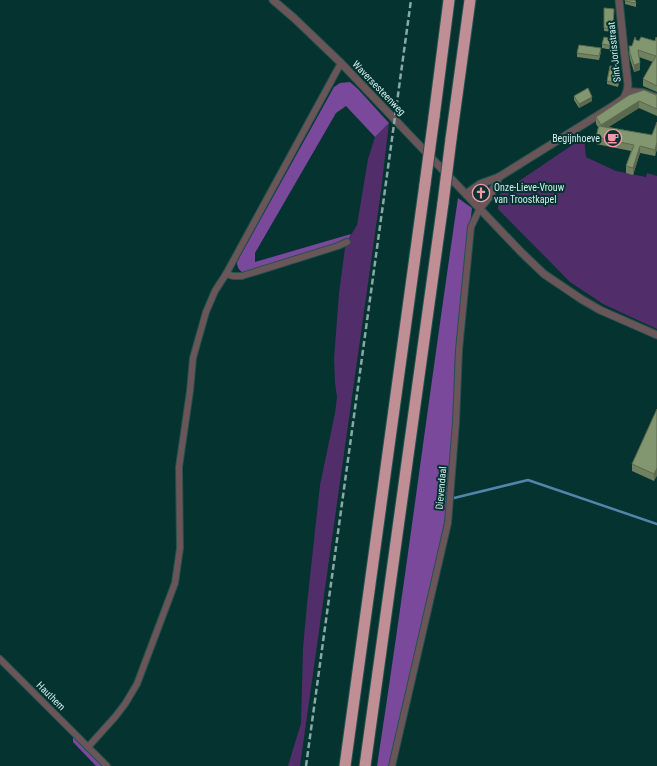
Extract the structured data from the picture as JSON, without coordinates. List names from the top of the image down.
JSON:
{
  "streets": {
    "street": [
      "Sint-Jorisstraat",
      "Waversesteenweg",
      "Dievendaal",
      "Hauthem"
    ]
  },
  "crossings": [
    ["Sint-Jorisstraat", "Waversesteenweg"],
    ["Waversesteenweg", "Dievendaal"]
  ],
  "places": {
    "cafe": ["Begijnhoeve"],
    "church": ["Onze-Lieve-Vrouw van Troostkapel"]
  }
}
